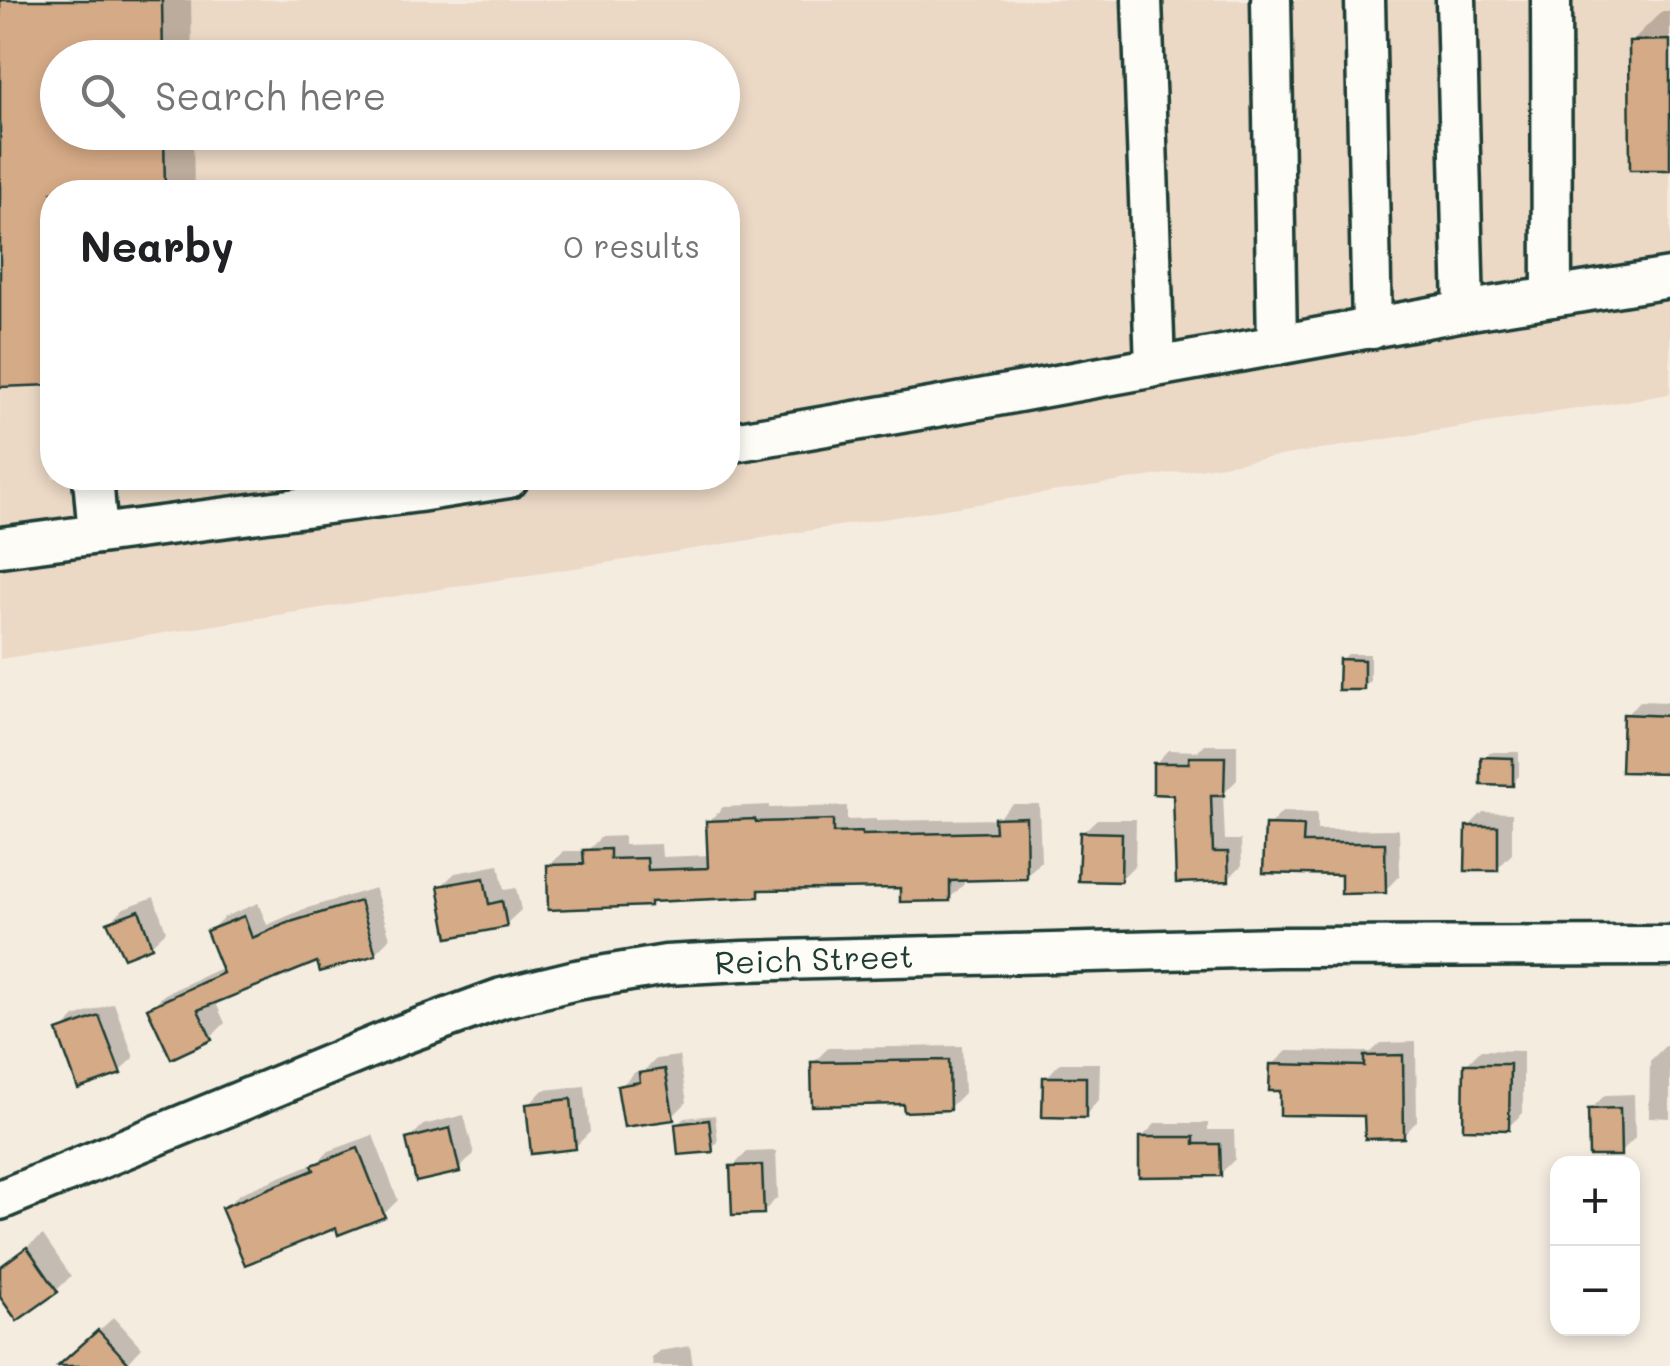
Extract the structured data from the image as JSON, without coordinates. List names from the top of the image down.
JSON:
{
  "streets": {
    "street": ["Reich Street"]
  },
  "page": {
    "search": "Search here",
    "heading": ["Nearby", "0 results"],
    "map_buttons": ["+", "−"]
  }
}
